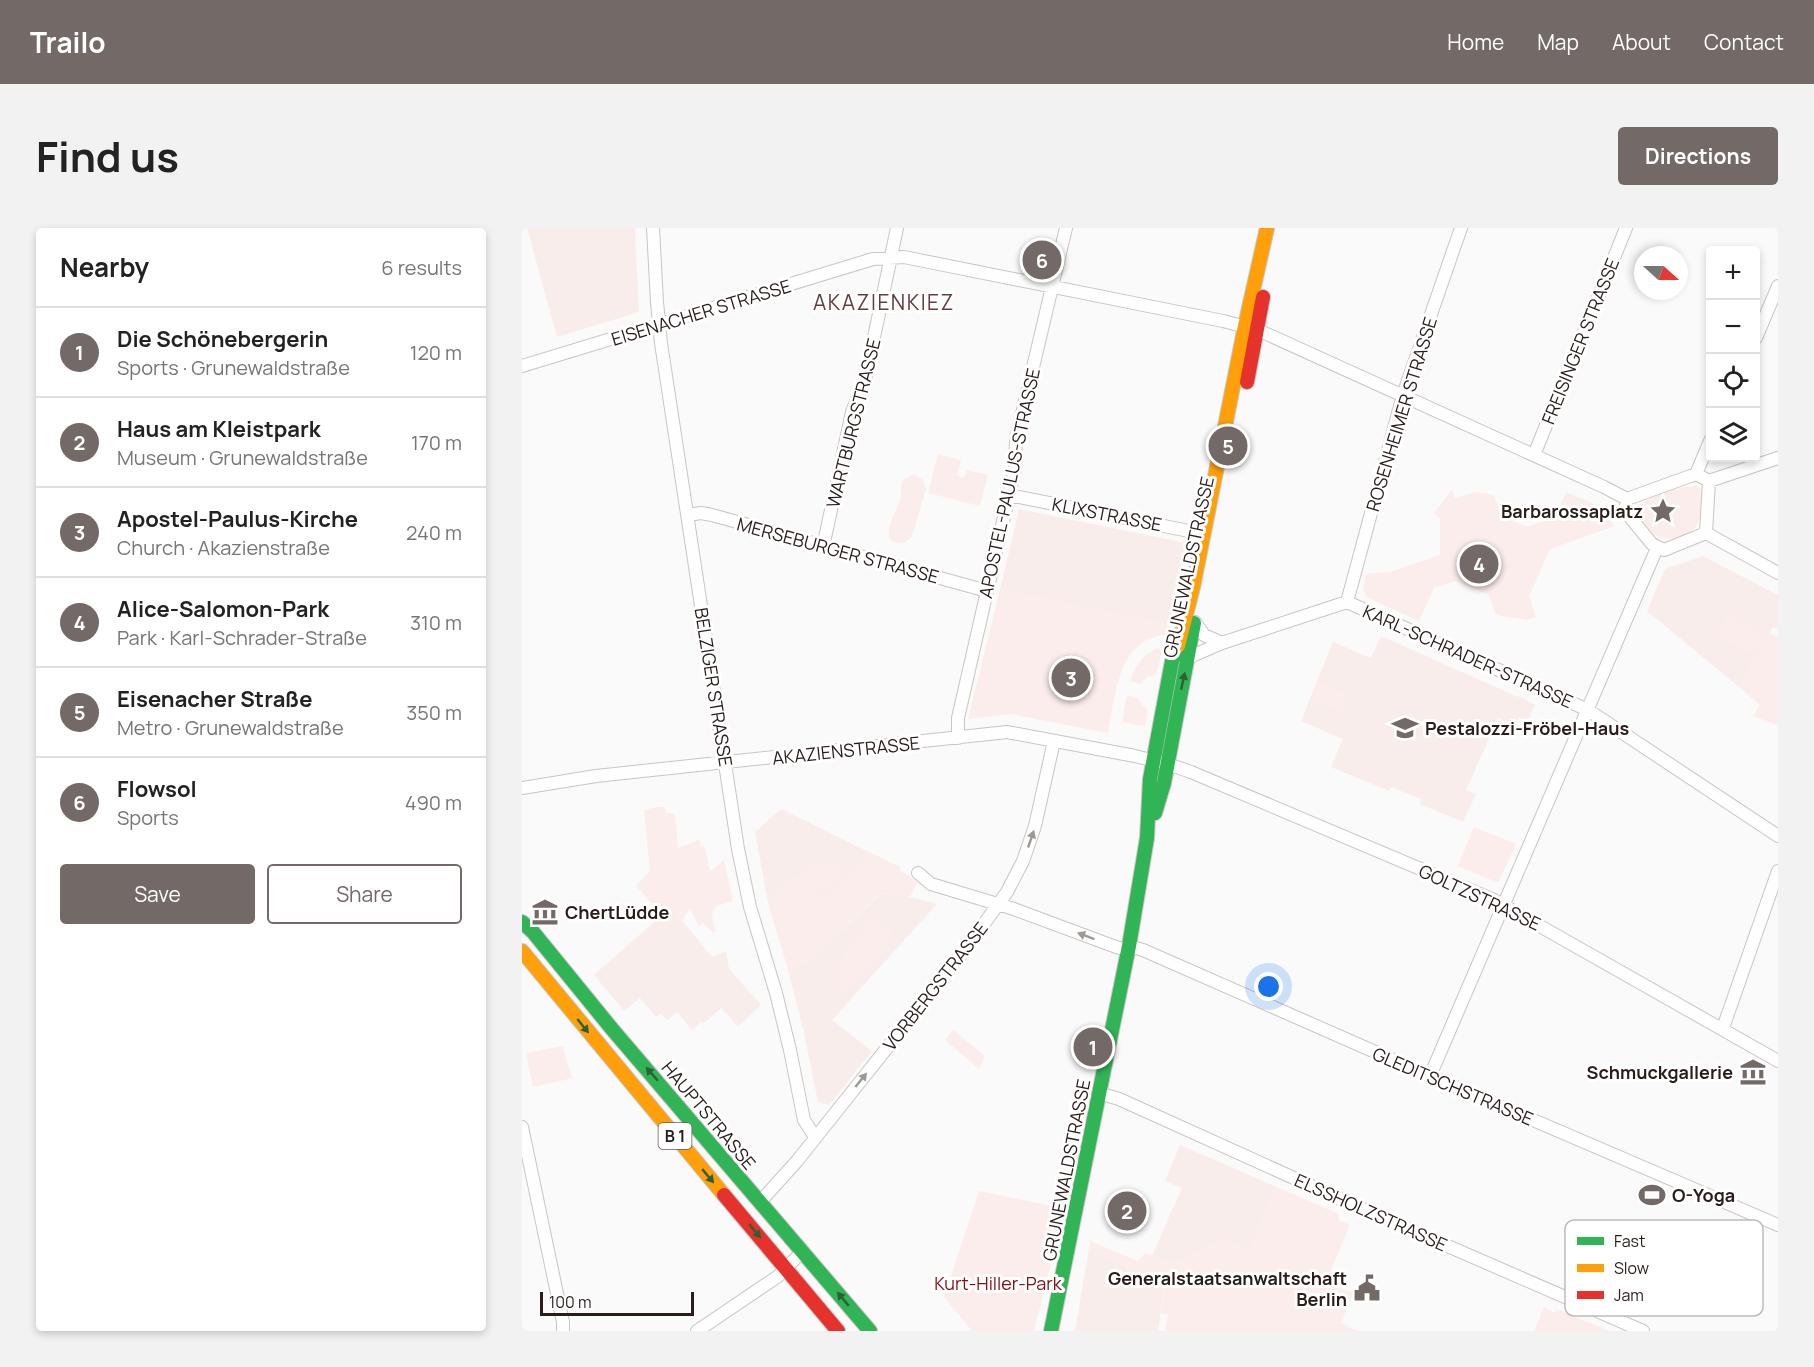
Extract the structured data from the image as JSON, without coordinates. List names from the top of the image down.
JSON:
{
  "streets": {
    "main road": ["GRUNEWALDSTRASSE", "HAUPTSTRASSE", "B 1"],
    "street": [
      "EISENACHER STRASSE",
      "FREISINGER STRASSE",
      "ROSENHEIMER STRASSE",
      "WARTBURGSTRASSE",
      "APOSTEL-PAULUS-STRASSE",
      "KLIXSTRASSE",
      "MERSEBURGER STRASSE",
      "KARL-SCHRADER-STRASSE",
      "BELZIGER STRASSE",
      "AKAZIENSTRASSE",
      "GOLTZSTRASSE",
      "VORBERGSTRASSE",
      "GLEDITSCHSTRASSE",
      "ELSSHOLZSTRASSE"
    ]
  },
  "crossings": [
    ["EISENACHER STRASSE", "FREISINGER STRASSE"],
    ["EISENACHER STRASSE", "ROSENHEIMER STRASSE"],
    ["EISENACHER STRASSE", "WARTBURGSTRASSE"],
    ["EISENACHER STRASSE", "APOSTEL-PAULUS-STRASSE"],
    ["EISENACHER STRASSE", "GRUNEWALDSTRASSE"],
    ["EISENACHER STRASSE", "BELZIGER STRASSE"],
    ["ROSENHEIMER STRASSE", "KARL-SCHRADER-STRASSE"],
    ["WARTBURGSTRASSE", "MERSEBURGER STRASSE"],
    ["APOSTEL-PAULUS-STRASSE", "KLIXSTRASSE"],
    ["APOSTEL-PAULUS-STRASSE", "MERSEBURGER STRASSE"],
    ["APOSTEL-PAULUS-STRASSE", "AKAZIENSTRASSE"],
    ["KLIXSTRASSE", "GRUNEWALDSTRASSE"],
    ["MERSEBURGER STRASSE", "BELZIGER STRASSE"],
    ["GRUNEWALDSTRASSE", "AKAZIENSTRASSE"],
    ["GRUNEWALDSTRASSE", "GOLTZSTRASSE"],
    ["GRUNEWALDSTRASSE", "GLEDITSCHSTRASSE"],
    ["GRUNEWALDSTRASSE", "ELSSHOLZSTRASSE"],
    ["BELZIGER STRASSE", "AKAZIENSTRASSE"],
    ["BELZIGER STRASSE", "VORBERGSTRASSE"],
    ["AKAZIENSTRASSE", "GOLTZSTRASSE"],
    ["AKAZIENSTRASSE", "VORBERGSTRASSE"],
    ["VORBERGSTRASSE", "GLEDITSCHSTRASSE"],
    ["VORBERGSTRASSE", "HAUPTSTRASSE"]
  ],
  "one_way": ["VORBERGSTRASSE"],
  "districts": ["AKAZIENKIEZ"],
  "parks": ["Kurt-Hiller-Park"],
  "places": {
    "place": ["Barbarossaplatz"],
    "school or university": ["Pestalozzi-Fröbel-Haus"],
    "museum": ["ChertLüdde", "Schmuckgallerie"],
    "sports": ["O-Yoga"],
    "public building": ["Generalstaatsanwaltschaft Berlin"]
  },
  "legend": ["Fast", "Slow", "Jam"],
  "scale_bar": "100 m",
  "north": "right",
  "page": {
    "header": "Trailo",
    "nav": [
      "Home",
      "Map",
      "About",
      "Contact"
    ],
    "title": "Find us",
    "buttons": [
      "Directions",
      ["Save", "Share"]
    ],
    "heading": ["Nearby", "6 results"],
    "pins": [
      "6",
      "5",
      "4",
      "3",
      "1",
      "2"
    ],
    "map_buttons": ["+", "−"],
    "list": [
      {
        "mark": "1",
        "name": "Die Schönebergerin",
        "note": "Sports · Grunewaldstraße",
        "value": "120 m"
      },
      {
        "mark": "2",
        "name": "Haus am Kleistpark",
        "note": "Museum · Grunewaldstraße",
        "value": "170 m"
      },
      {
        "mark": "3",
        "name": "Apostel-Paulus-Kirche",
        "note": "Church · Akazienstraße",
        "value": "240 m"
      },
      {
        "mark": "4",
        "name": "Alice-Salomon-Park",
        "note": "Park · Karl-Schrader-Straße",
        "value": "310 m"
      },
      {
        "mark": "5",
        "name": "Eisenacher Straße",
        "note": "Metro · Grunewaldstraße",
        "value": "350 m"
      },
      {
        "mark": "6",
        "name": "Flowsol",
        "note": "Sports",
        "value": "490 m"
      }
    ],
    "scale": "100 m"
  }
}
